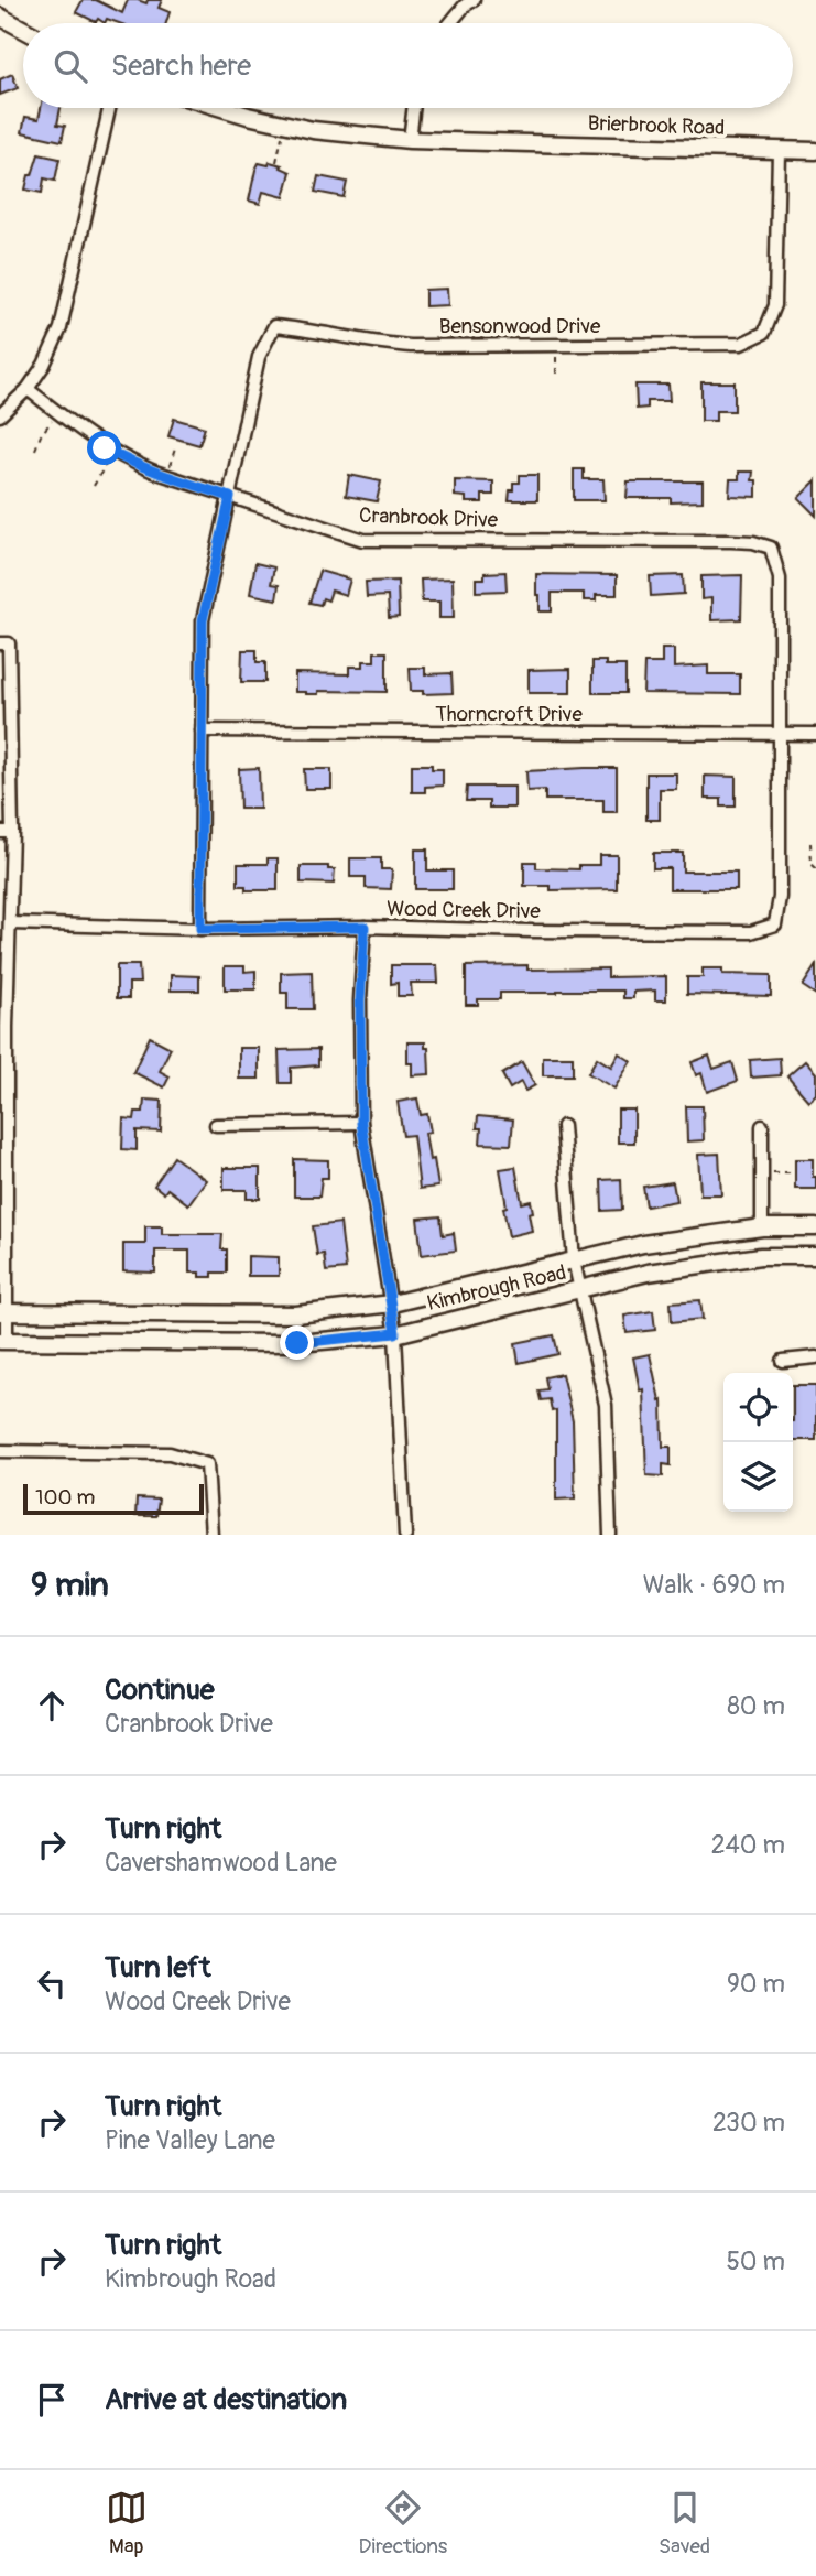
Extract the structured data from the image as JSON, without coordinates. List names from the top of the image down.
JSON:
{
  "streets": {
    "street": [
      "Brierbrook Road",
      "Bensonwood Drive",
      "Cranbrook Drive",
      "Thorncroft Drive",
      "Wood Creek Drive",
      "Kimbrough Road"
    ]
  },
  "crossings": [
    ["Brierbrook Road", "Bensonwood Drive"],
    ["Bensonwood Drive", "Cranbrook Drive"],
    ["Cranbrook Drive", "Thorncroft Drive"],
    ["Cranbrook Drive", "Wood Creek Drive"],
    ["Thorncroft Drive", "Wood Creek Drive"]
  ],
  "scale_bar": "100 m",
  "page": {
    "search": "Search here",
    "scale": "100 m",
    "heading": ["9 min", "Walk · 690 m"],
    "list": [
      ["Continue", "Cranbrook Drive", "80 m"],
      ["Turn right", "Cavershamwood Lane", "240 m"],
      ["Turn left", "Wood Creek Drive", "90 m"],
      ["Turn right", "Pine Valley Lane", "230 m"],
      ["Turn right", "Kimbrough Road", "50 m"],
      "Arrive at destination"
    ],
    "nav": ["Map", "Directions", "Saved"]
  }
}
